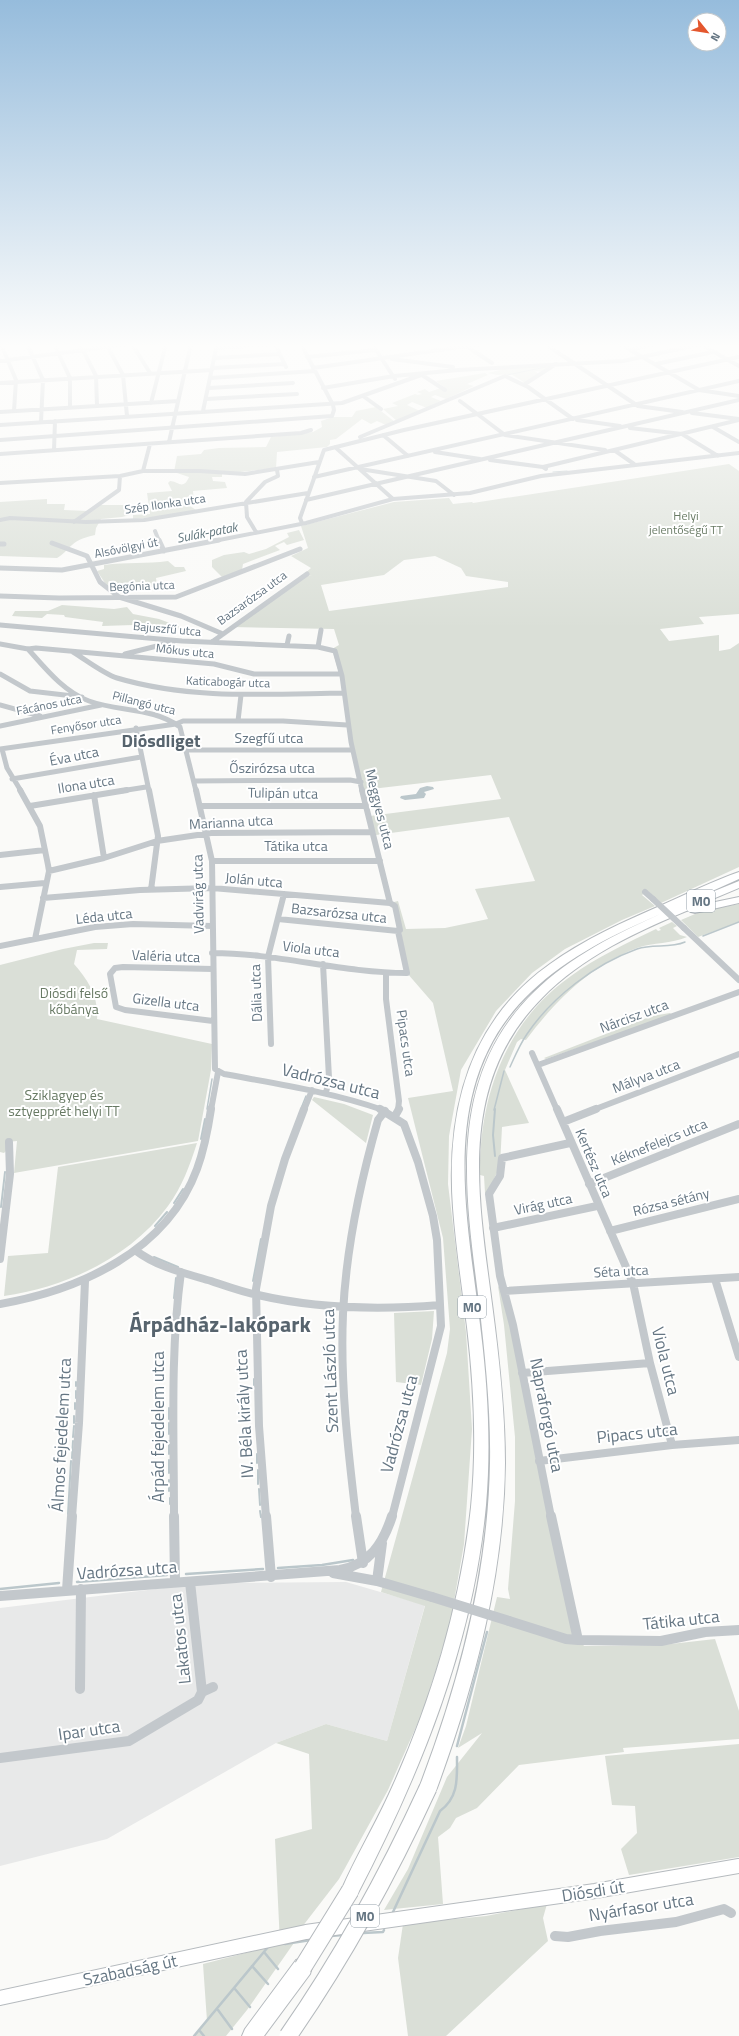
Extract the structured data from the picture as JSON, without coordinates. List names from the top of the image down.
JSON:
{
  "streets": {
    "highway": ["M0"],
    "main road": ["Diósdi út", "Szabadság út"],
    "street": [
      "Szép Ilonka utca",
      "Alsóvölgyi út",
      "Begónia utca",
      "Bazsarózsa utca",
      "Bajuszfű utca",
      "Mókus utca",
      "Katicabogár utca",
      "Pillangó utca",
      "Fácános utca",
      "Fenyősor utca",
      "Szegfű utca",
      "Éva utca",
      "Őszirózsa utca",
      "Ilona utca",
      "Tulipán utca",
      "Meggyes utca",
      "Marianna utca",
      "Tátika utca",
      "Jolán utca",
      "Vadvirág utca",
      "Léda utca",
      "Viola utca",
      "Valéria utca",
      "Dália utca",
      "Gizella utca",
      "Nárcisz utca",
      "Pipacs utca",
      "Mályva utca",
      "Vadrózsa utca",
      "Kéknefelejcs utca",
      "Kertész utca",
      "Rózsa sétány",
      "Virág utca",
      "Séta utca",
      "Szent László utca",
      "IV. Béla király utca",
      "Napraforgó utca",
      "Árpád fejedelem utca",
      "Álmos fejedelem utca",
      "Lakatos utca",
      "Ipar utca",
      "Nyárfasor utca"
    ]
  },
  "crossings": [
    ["Bazsarózsa utca", "Bajuszfű utca"],
    ["Bazsarózsa utca", "Meggyes utca"],
    ["Bazsarózsa utca", "Dália utca"],
    ["Bajuszfű utca", "Meggyes utca"],
    ["Mókus utca", "Katicabogár utca"],
    ["Mókus utca", "Pillangó utca"],
    ["Mókus utca", "Meggyes utca"],
    ["Katicabogár utca", "Meggyes utca"],
    ["Pillangó utca", "Fácános utca"],
    ["Pillangó utca", "Fenyősor utca"],
    ["Pillangó utca", "Meggyes utca"],
    ["Pillangó utca", "Vadvirág utca"],
    ["Fenyősor utca", "Vadvirág utca"],
    ["Szegfű utca", "Meggyes utca"],
    ["Szegfű utca", "Vadvirág utca"],
    ["Őszirózsa utca", "Meggyes utca"],
    ["Őszirózsa utca", "Vadvirág utca"],
    ["Tulipán utca", "Meggyes utca"],
    ["Tulipán utca", "Vadvirág utca"],
    ["Meggyes utca", "Marianna utca"],
    ["Meggyes utca", "Tátika utca"],
    ["Meggyes utca", "Jolán utca"],
    ["Meggyes utca", "Viola utca"],
    ["Marianna utca", "Vadvirág utca"],
    ["Tátika utca", "Vadvirág utca"],
    ["Tátika utca", "Vadrózsa utca"],
    ["Tátika utca", "Napraforgó utca"],
    ["Jolán utca", "Vadvirág utca"],
    ["Jolán utca", "Dália utca"],
    ["Vadvirág utca", "Léda utca"],
    ["Vadvirág utca", "Viola utca"],
    ["Vadvirág utca", "Valéria utca"],
    ["Vadvirág utca", "Gizella utca"],
    ["Vadvirág utca", "Vadrózsa utca"],
    ["Vadvirág utca", "Álmos fejedelem utca"],
    ["Viola utca", "Dália utca"],
    ["Viola utca", "Pipacs utca"],
    ["Viola utca", "Kertész utca"],
    ["Viola utca", "Séta utca"],
    ["Valéria utca", "Gizella utca"],
    ["Nárcisz utca", "Kertész utca"],
    ["Pipacs utca", "Vadrózsa utca"],
    ["Pipacs utca", "Napraforgó utca"],
    ["Mályva utca", "Kertész utca"],
    ["Vadrózsa utca", "Szent László utca"],
    ["Vadrózsa utca", "IV. Béla király utca"],
    ["Vadrózsa utca", "Árpád fejedelem utca"],
    ["Vadrózsa utca", "Álmos fejedelem utca"],
    ["Vadrózsa utca", "Lakatos utca"],
    ["Kéknefelejcs utca", "Kertész utca"],
    ["Kertész utca", "Rózsa sétány"],
    ["Kertész utca", "Virág utca"],
    ["Kertész utca", "Séta utca"],
    ["Kertész utca", "Napraforgó utca"],
    ["Virág utca", "Napraforgó utca"],
    ["Séta utca", "Napraforgó utca"],
    ["Lakatos utca", "Ipar utca"],
    ["Diósdi út", "Szabadság út"]
  ],
  "districts": ["Diósdliget", "Árpádház-lakópark"],
  "water": ["Sulák-patak"],
  "parks": ["Helyi jelentőségű TT", "Diósdi felső kőbánya", "Sziklagyep és sztyepprét helyi TT"],
  "north": "bottom right"
}
